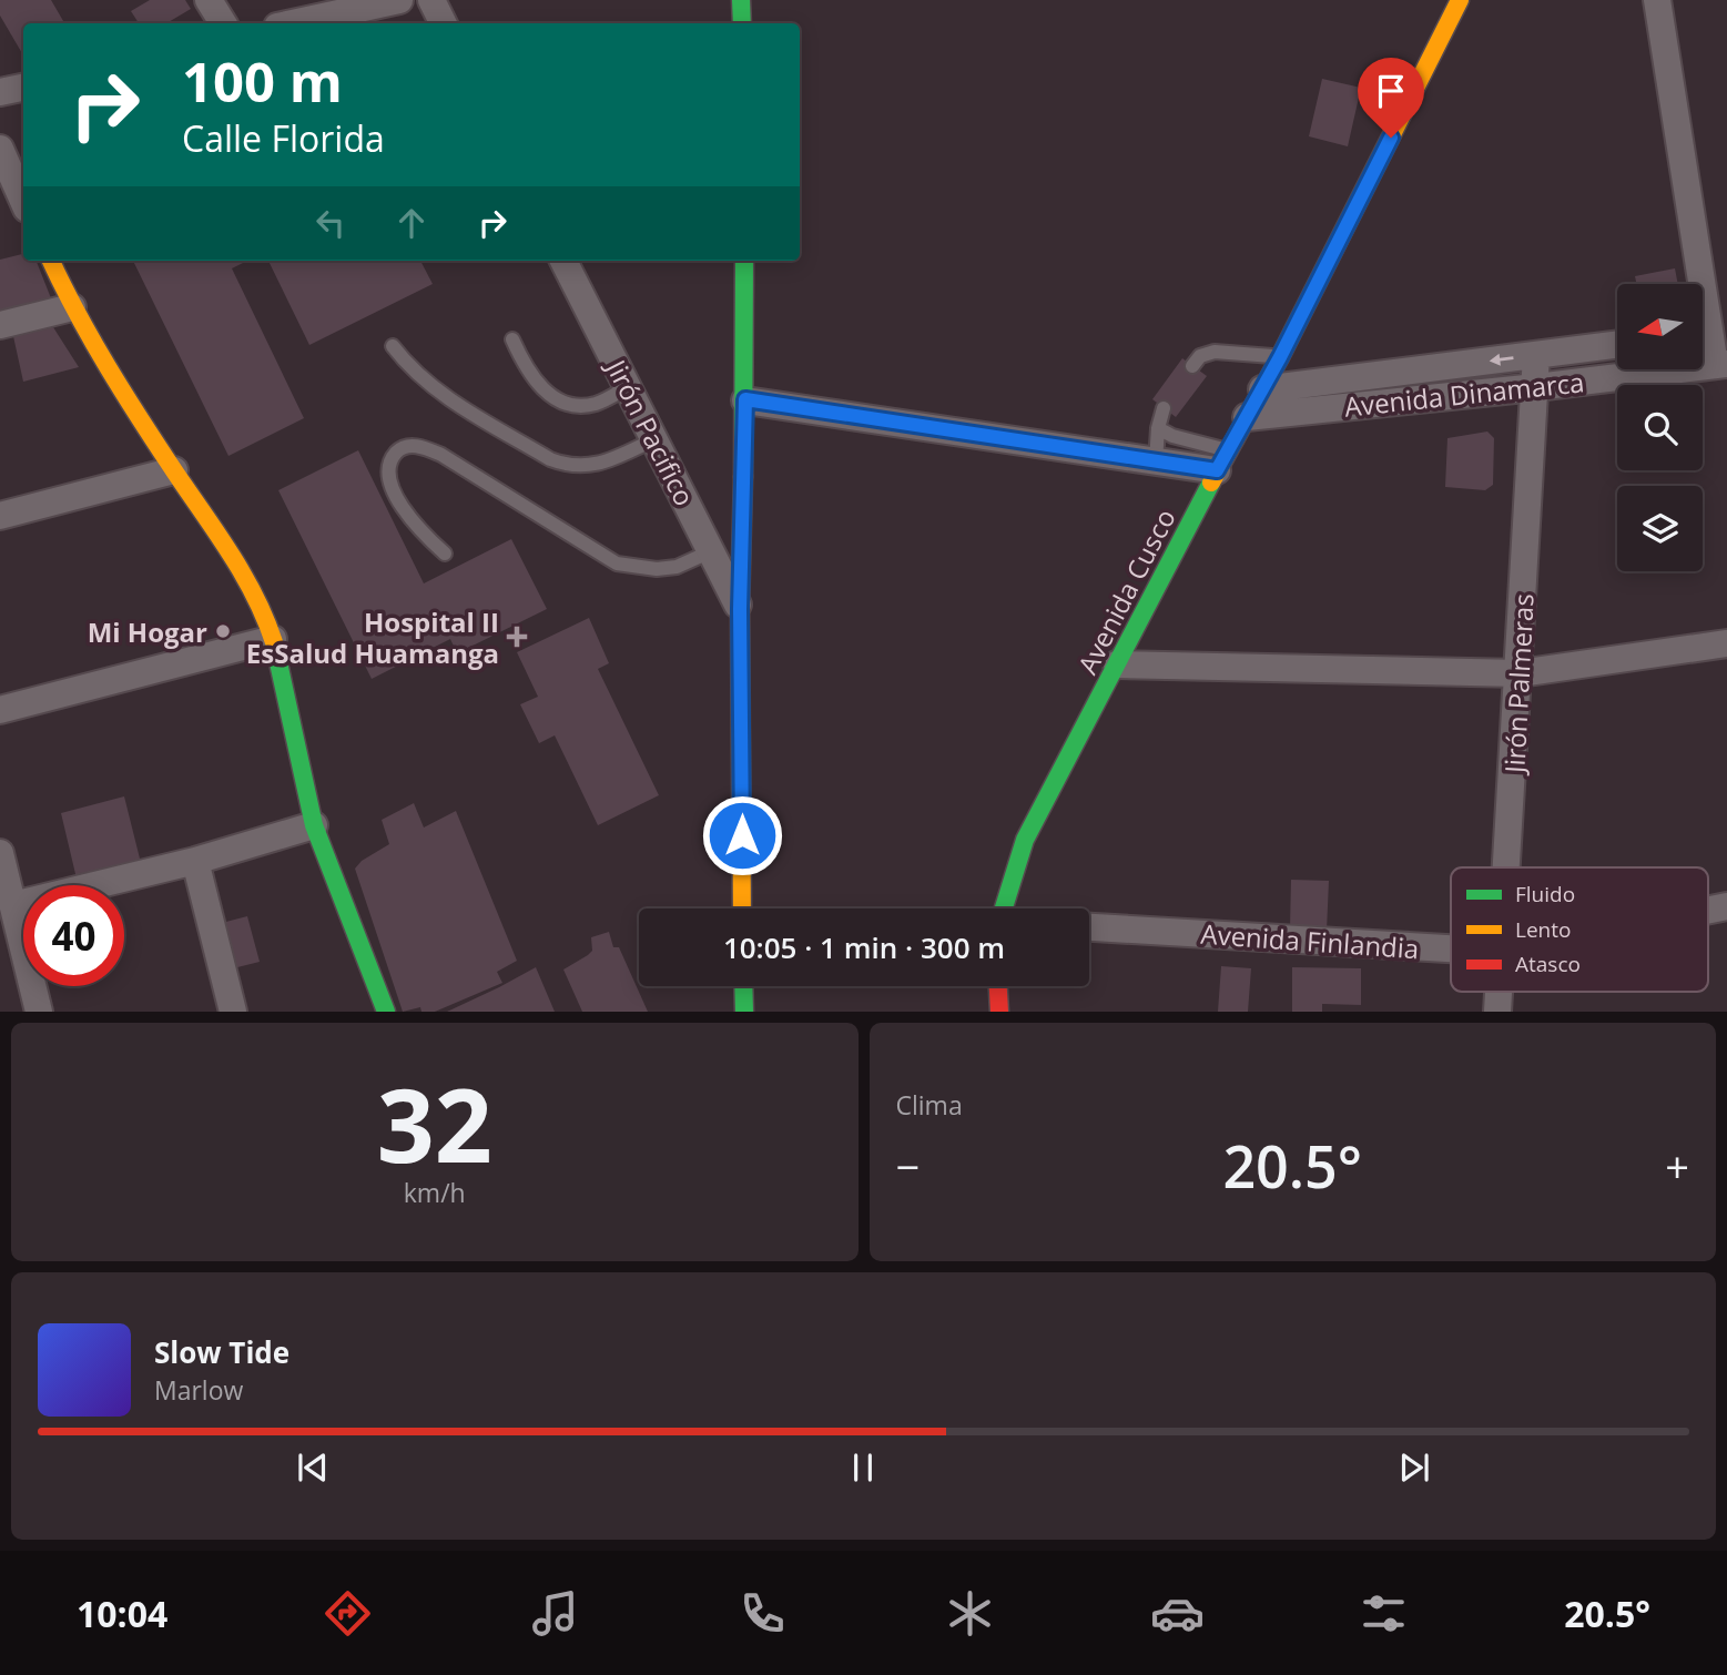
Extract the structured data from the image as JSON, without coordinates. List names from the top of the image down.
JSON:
{
  "streets": {
    "main road": ["Avenida Cusco"],
    "street": [
      "Avenida Dinamarca",
      "Jirón Pacifico",
      "Jirón Palmeras",
      "Avenida Finlandia"
    ]
  },
  "crossings": [
    ["Avenida Dinamarca", "Avenida Cusco"],
    ["Avenida Dinamarca", "Jirón Palmeras"]
  ],
  "places": {
    "other": ["Mi Hogar"],
    "health": ["Hospital II EsSalud Huamanga"]
  },
  "legend": ["Fluido", "Lento", "Atasco"],
  "north": "left",
  "page": {
    "turn": ["100 m", "Calle Florida"],
    "limit": "40",
    "trip": "10:05 · 1 min · 300 m",
    "tile": [
      ["32", "km/h"],
      "Clima"
    ],
    "heat": ["−", "20.5°", "+"],
    "song": ["Slow Tide", "Marlow"],
    "tabs": ["10:04", "20.5°"]
  }
}
